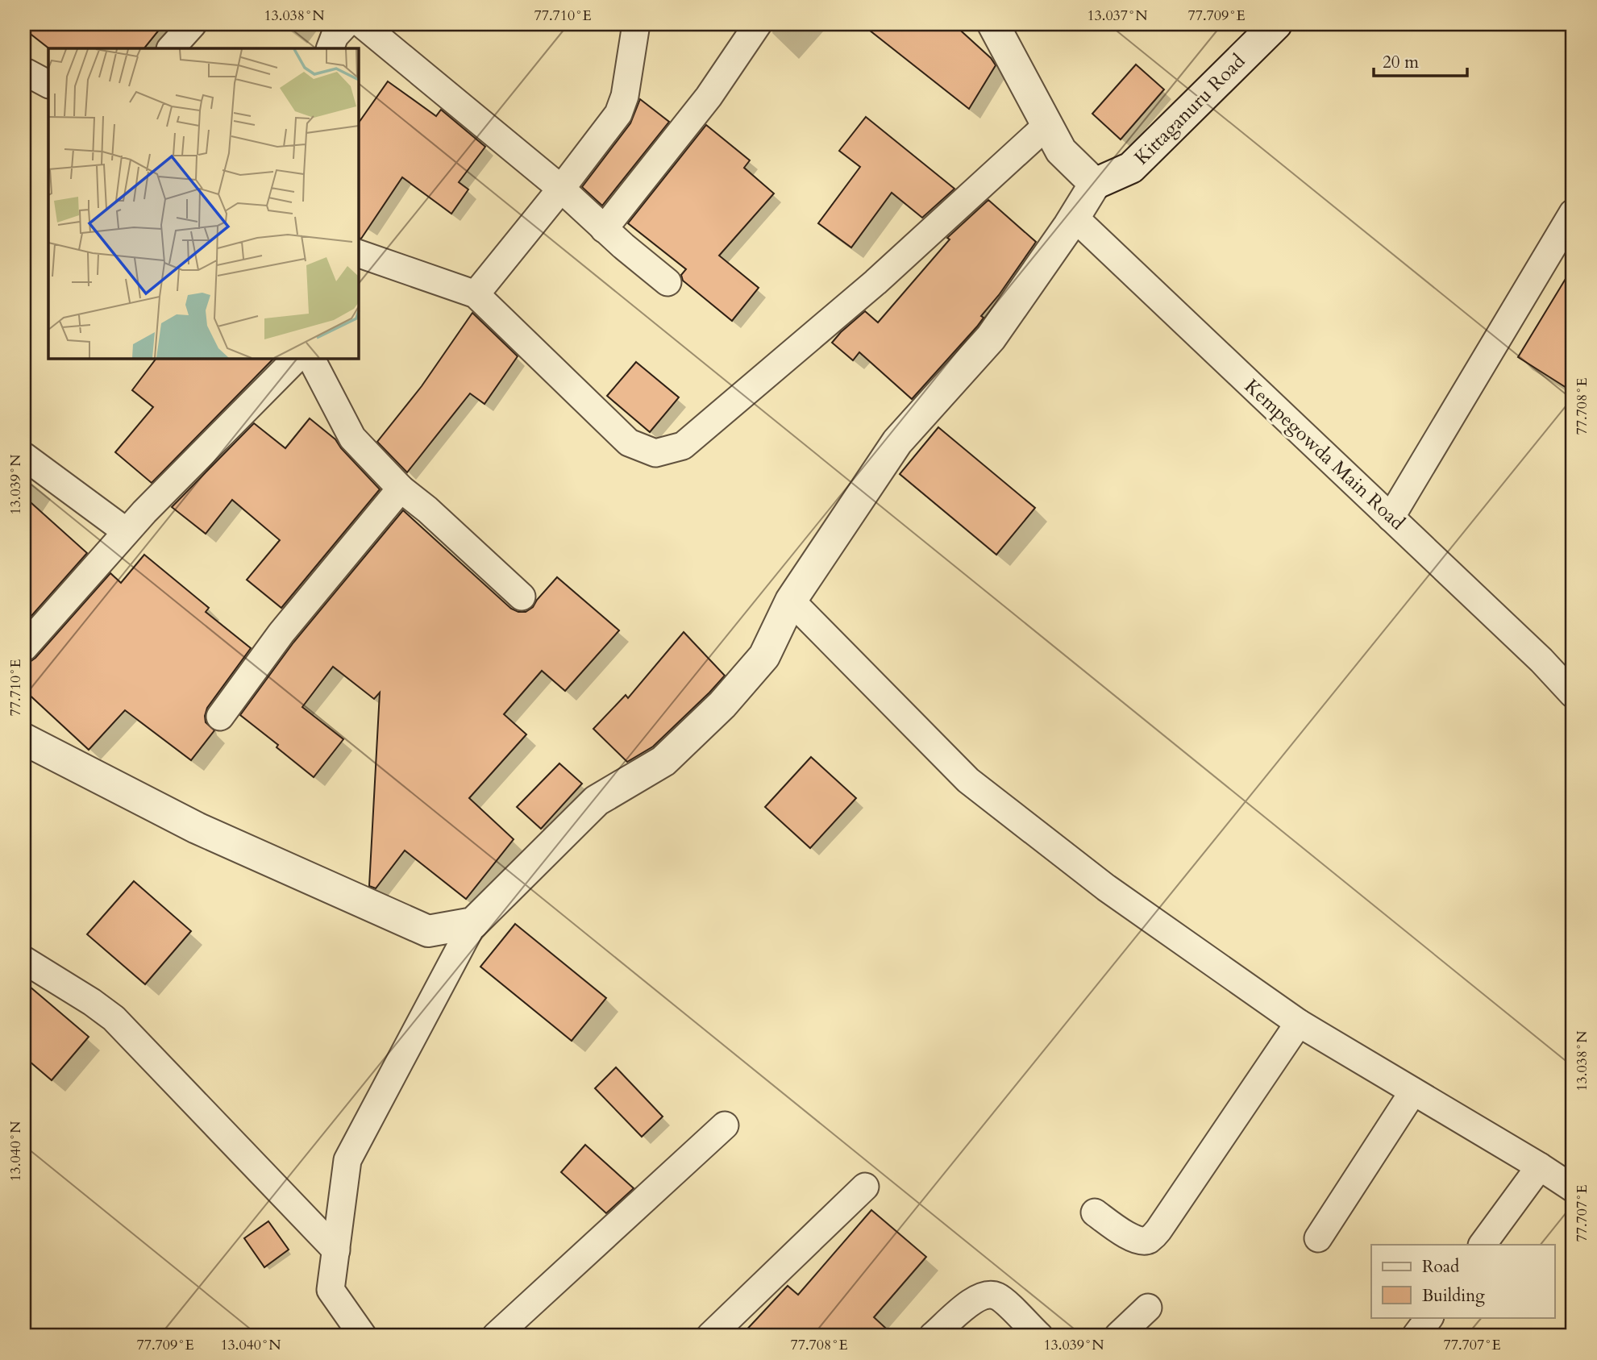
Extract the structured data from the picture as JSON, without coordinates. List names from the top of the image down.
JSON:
{
  "streets": {
    "street": ["Kittaganuru Road", "Kempegowda Main Road"]
  },
  "legend": ["Road", "Building"],
  "scale_bar": "20 m",
  "coordinates": [
    "13.038°N",
    "77.710°E",
    "13.037°N",
    "77.709°E",
    "77.708°E",
    "13.039°N",
    "13.040°N",
    "77.707°E"
  ]
}
